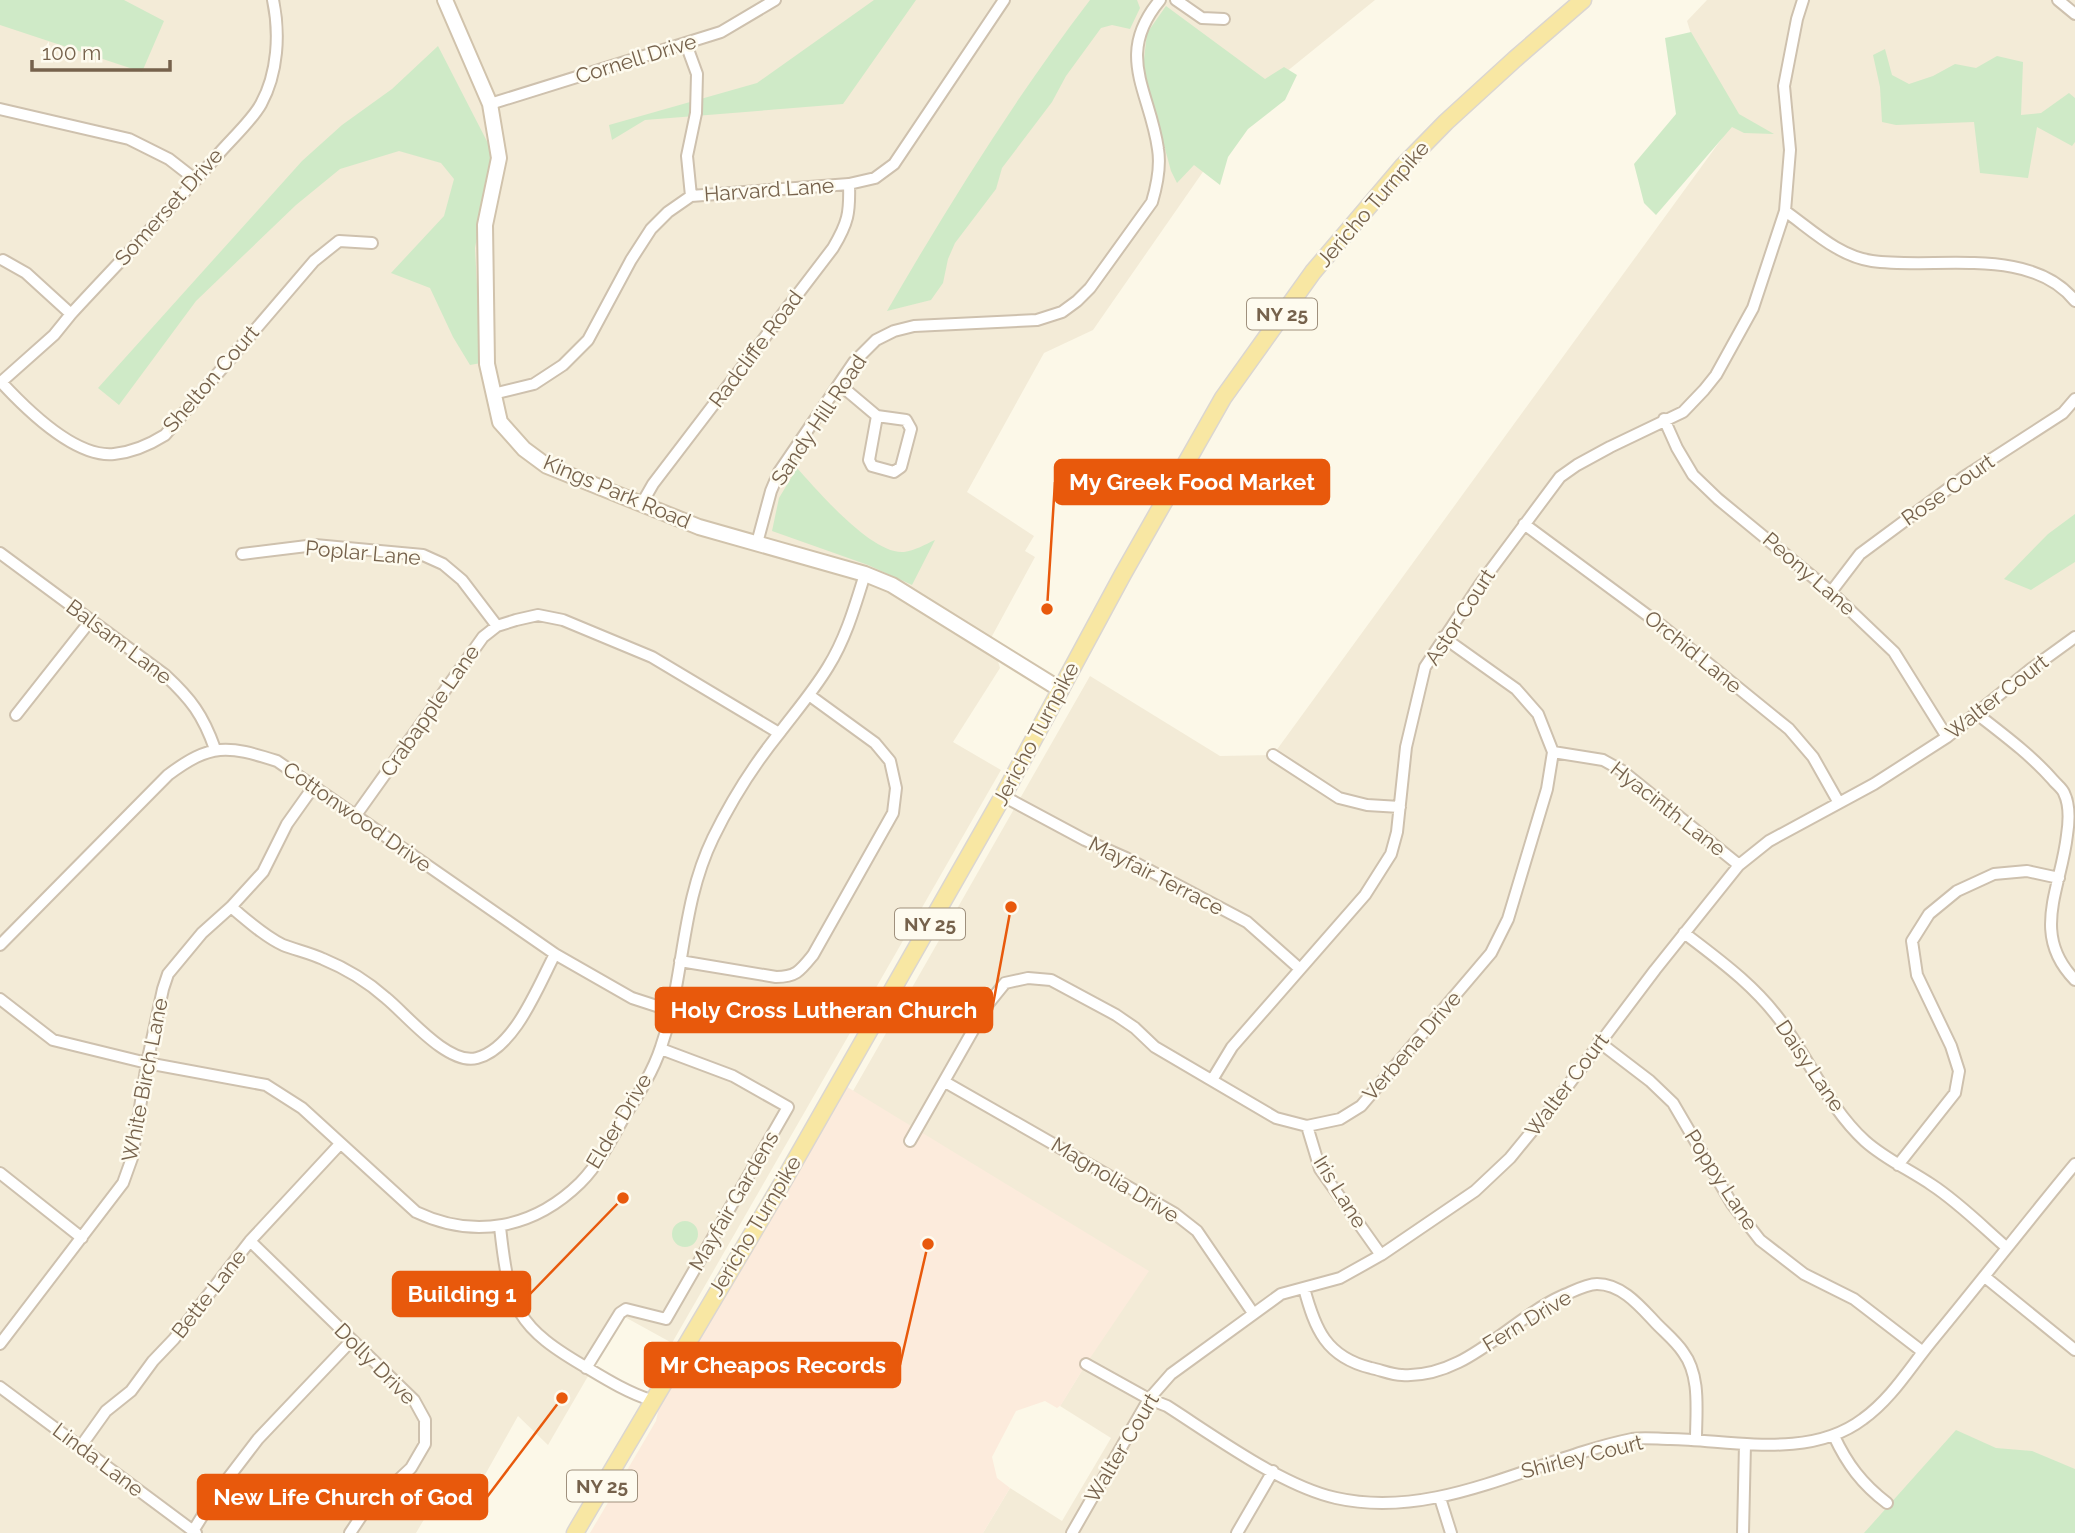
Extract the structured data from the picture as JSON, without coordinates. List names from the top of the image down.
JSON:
{
  "streets": {
    "main road": ["Jericho Turnpike", "NY 25"],
    "street": [
      "Cornell Drive",
      "Harvard Lane",
      "Somerset Drive",
      "Radcliffe Road",
      "Shelton Court",
      "Sandy Hill Road",
      "Rose Court",
      "Kings Park Road",
      "Poplar Lane",
      "Peony Lane",
      "Astor Court",
      "Balsam Lane",
      "Orchid Lane",
      "Walter Court",
      "Crabapple Lane",
      "Hyacinth Lane",
      "Cottonwood Drive",
      "Mayfair Terrace",
      "Verbena Drive",
      "Daisy Lane",
      "White Birch Lane",
      "Elder Drive",
      "Magnolia Drive",
      "Poppy Lane",
      "Iris Lane",
      "Mayfair Gardens",
      "Bette Lane",
      "Fern Drive",
      "Dolly Drive",
      "Shirley Court",
      "Linda Lane"
    ]
  },
  "crossings": [
    ["Cornell Drive", "Kings Park Road"],
    ["Harvard Lane", "Radcliffe Road"],
    ["Harvard Lane", "Kings Park Road"],
    ["Jericho Turnpike", "Kings Park Road"],
    ["Jericho Turnpike", "Mayfair Terrace"],
    ["Somerset Drive", "Shelton Court"],
    ["Radcliffe Road", "Kings Park Road"],
    ["Sandy Hill Road", "Kings Park Road"],
    ["Rose Court", "Peony Lane"],
    ["Kings Park Road", "Elder Drive"],
    ["Poplar Lane", "Crabapple Lane"],
    ["Peony Lane", "Astor Court"],
    ["Peony Lane", "Walter Court"],
    ["Astor Court", "Orchid Lane"],
    ["Astor Court", "Mayfair Terrace"],
    ["Astor Court", "Verbena Drive"],
    ["Balsam Lane", "Cottonwood Drive"],
    ["Orchid Lane", "Walter Court"],
    ["Walter Court", "Hyacinth Lane"],
    ["Walter Court", "Daisy Lane"],
    ["Walter Court", "Magnolia Drive"],
    ["Walter Court", "Poppy Lane"],
    ["Walter Court", "Iris Lane"],
    ["Walter Court", "Fern Drive"],
    ["Walter Court", "Shirley Court"],
    ["Crabapple Lane", "Cottonwood Drive"],
    ["Crabapple Lane", "Elder Drive"],
    ["Hyacinth Lane", "Verbena Drive"],
    ["Cottonwood Drive", "White Birch Lane"],
    ["Cottonwood Drive", "Elder Drive"],
    ["Verbena Drive", "Magnolia Drive"],
    ["Verbena Drive", "Iris Lane"],
    ["Daisy Lane", "Shirley Court"],
    ["White Birch Lane", "Elder Drive"],
    ["Elder Drive", "Mayfair Gardens"],
    ["Elder Drive", "Bette Lane"],
    ["Poppy Lane", "Shirley Court"],
    ["Bette Lane", "Dolly Drive"],
    ["Bette Lane", "Linda Lane"],
    ["Fern Drive", "Shirley Court"]
  ],
  "places": [
    "My Greek Food Market",
    "Holy Cross Lutheran Church",
    "Building 1",
    "Mr Cheapos Records",
    "New Life Church of God"
  ],
  "scale_bar": "100 m"
}
